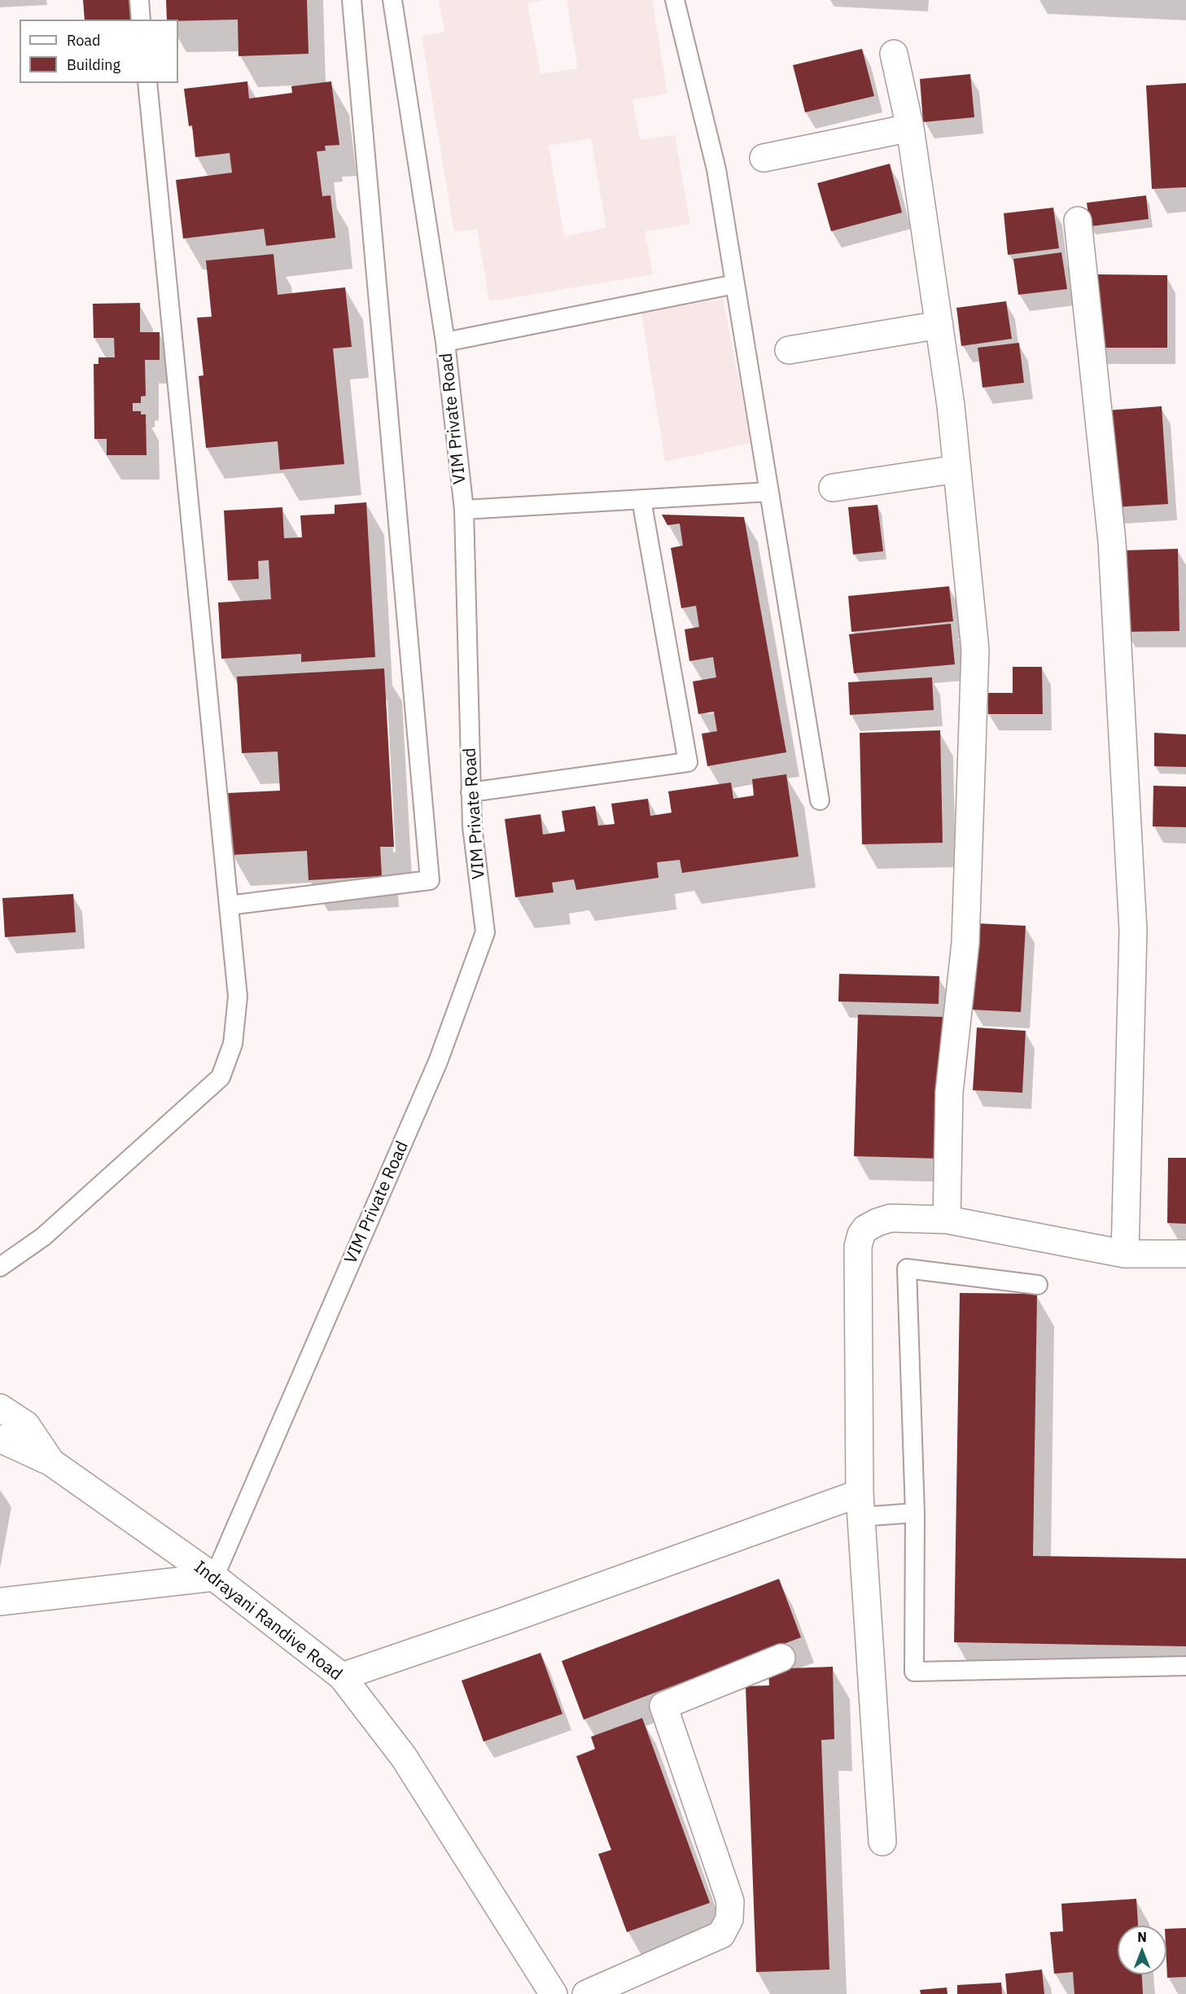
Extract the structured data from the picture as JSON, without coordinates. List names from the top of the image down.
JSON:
{
  "streets": {
    "street": ["Indrayani Randive Road"],
    "lane": ["VIM Private Road"]
  },
  "crossings": [
    ["VIM Private Road", "Indrayani Randive Road"]
  ],
  "legend": ["Road", "Building"],
  "north": "top"
}
